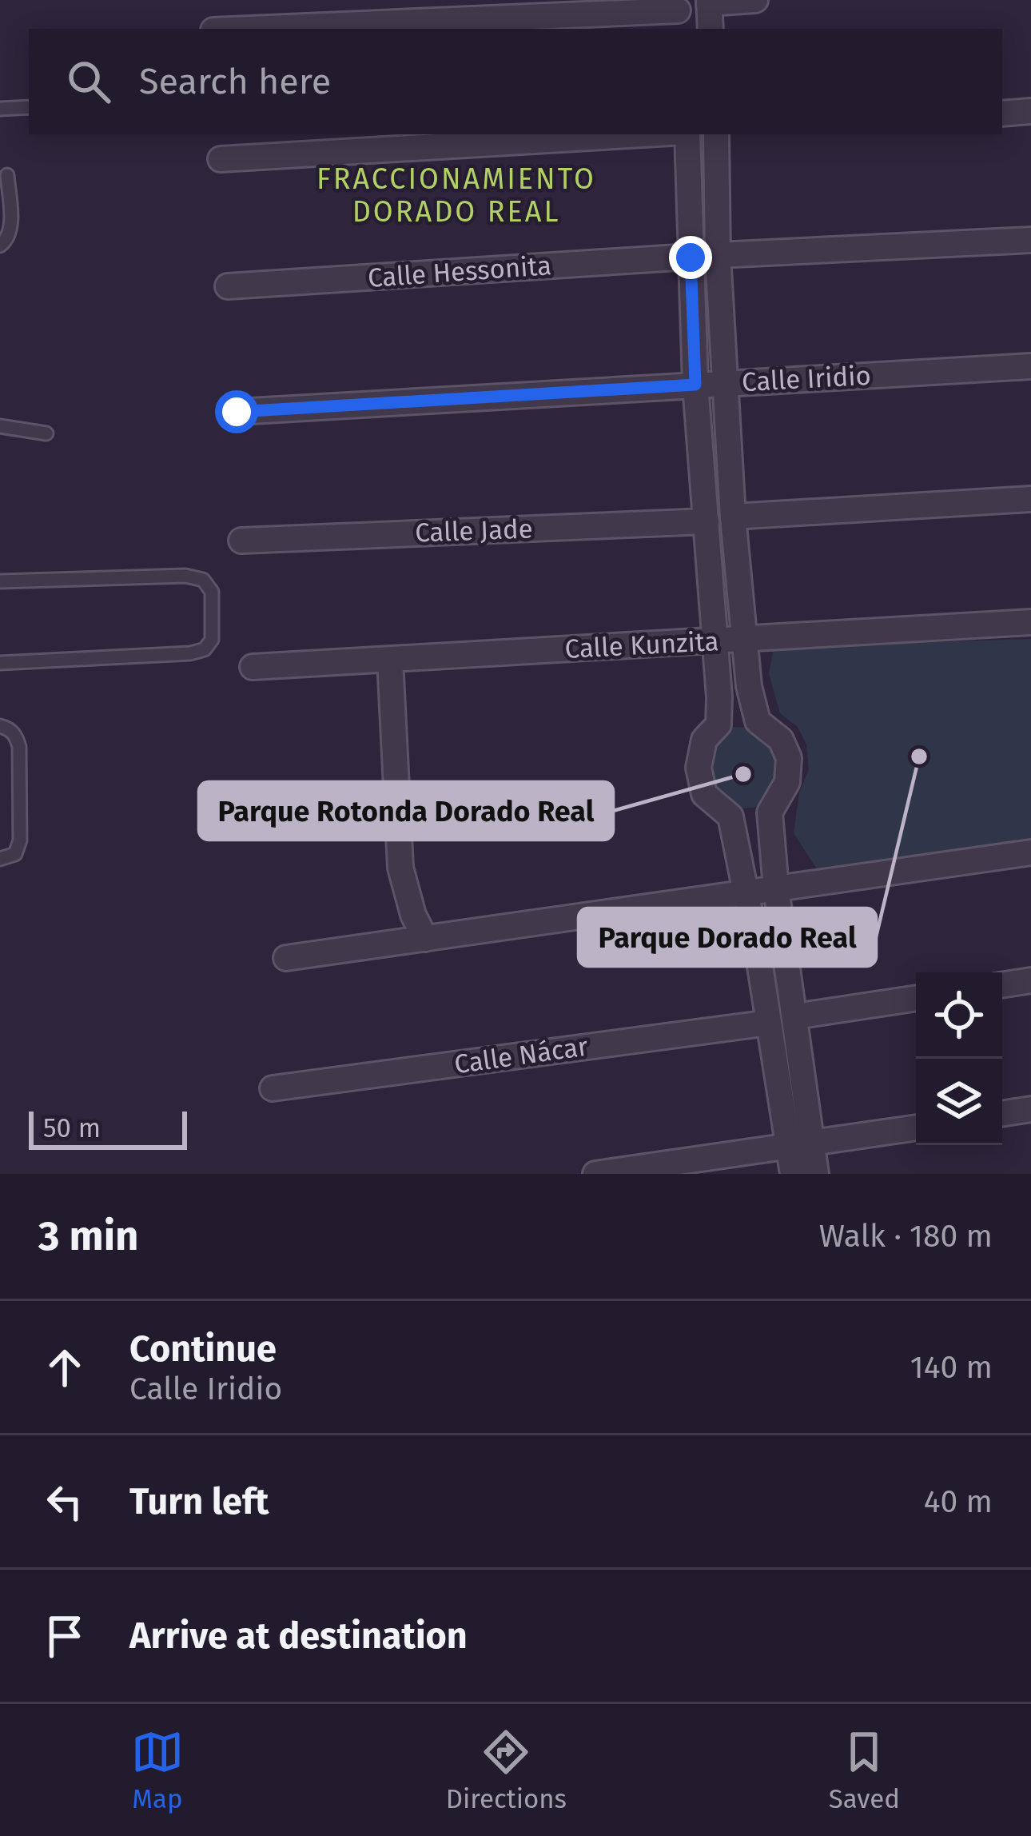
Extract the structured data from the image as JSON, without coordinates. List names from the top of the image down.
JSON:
{
  "streets": {
    "street": [
      "Calle Hessonita",
      "Calle Iridio",
      "Calle Jade",
      "Calle Kunzita",
      "Calle Nácar"
    ]
  },
  "districts": ["FRACCIONAMIENTO DORADO REAL"],
  "places": ["Parque Dorado Real", "Parque Rotonda Dorado Real"],
  "scale_bar": "50 m",
  "page": {
    "search": "Search here",
    "scale": "50 m",
    "heading": ["3 min", "Walk · 180 m"],
    "list": [
      ["Continue", "Calle Iridio", "140 m"],
      ["Turn left", "40 m"],
      "Arrive at destination"
    ],
    "nav": ["Map", "Directions", "Saved"]
  }
}
